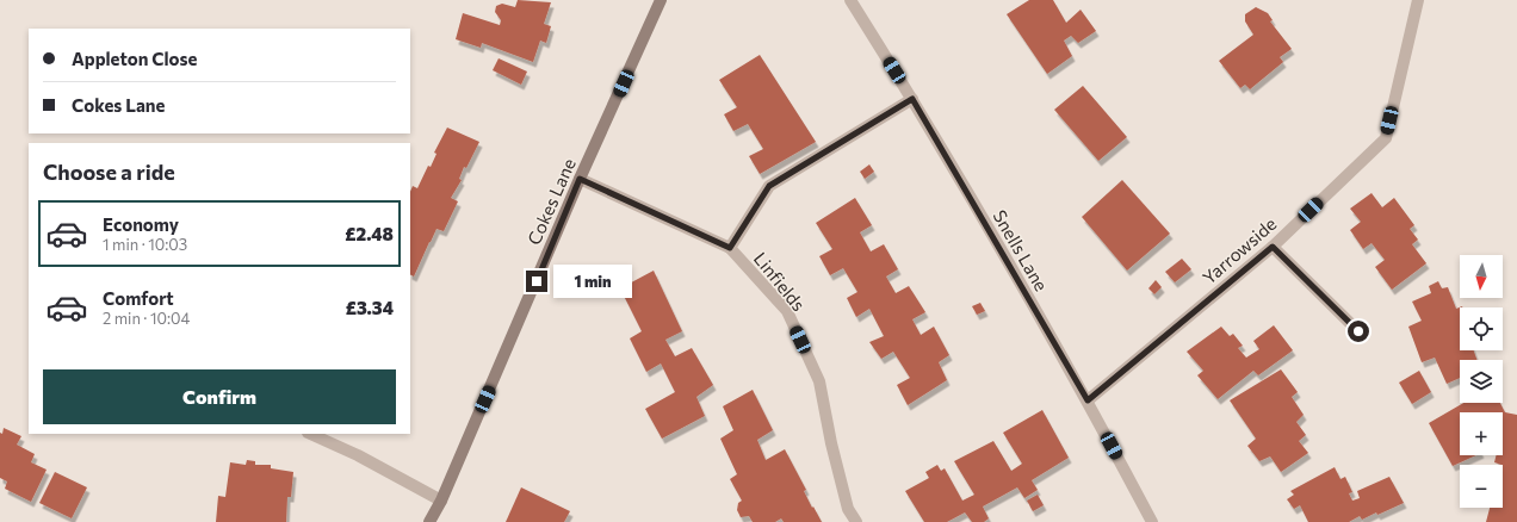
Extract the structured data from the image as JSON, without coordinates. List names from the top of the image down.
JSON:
{
  "streets": {
    "main road": ["Cokes Lane"],
    "street": ["Snells Lane", "Yarrowside", "Linfields"]
  },
  "crossings": [
    ["Cokes Lane", "Linfields"],
    ["Snells Lane", "Yarrowside"]
  ],
  "north": "bottom",
  "page": {
    "banner": ["Appleton Close", "Cokes Lane"],
    "heading": "Choose a ride",
    "list": [
      {
        "name": "Economy",
        "note": "1 min · 10:03",
        "value": "£2.48"
      },
      {
        "name": "Comfort",
        "note": "2 min · 10:04",
        "value": "£3.34"
      }
    ],
    "map_buttons": ["+", "−"],
    "bubble": "1 min",
    "buttons": "Confirm"
  }
}
